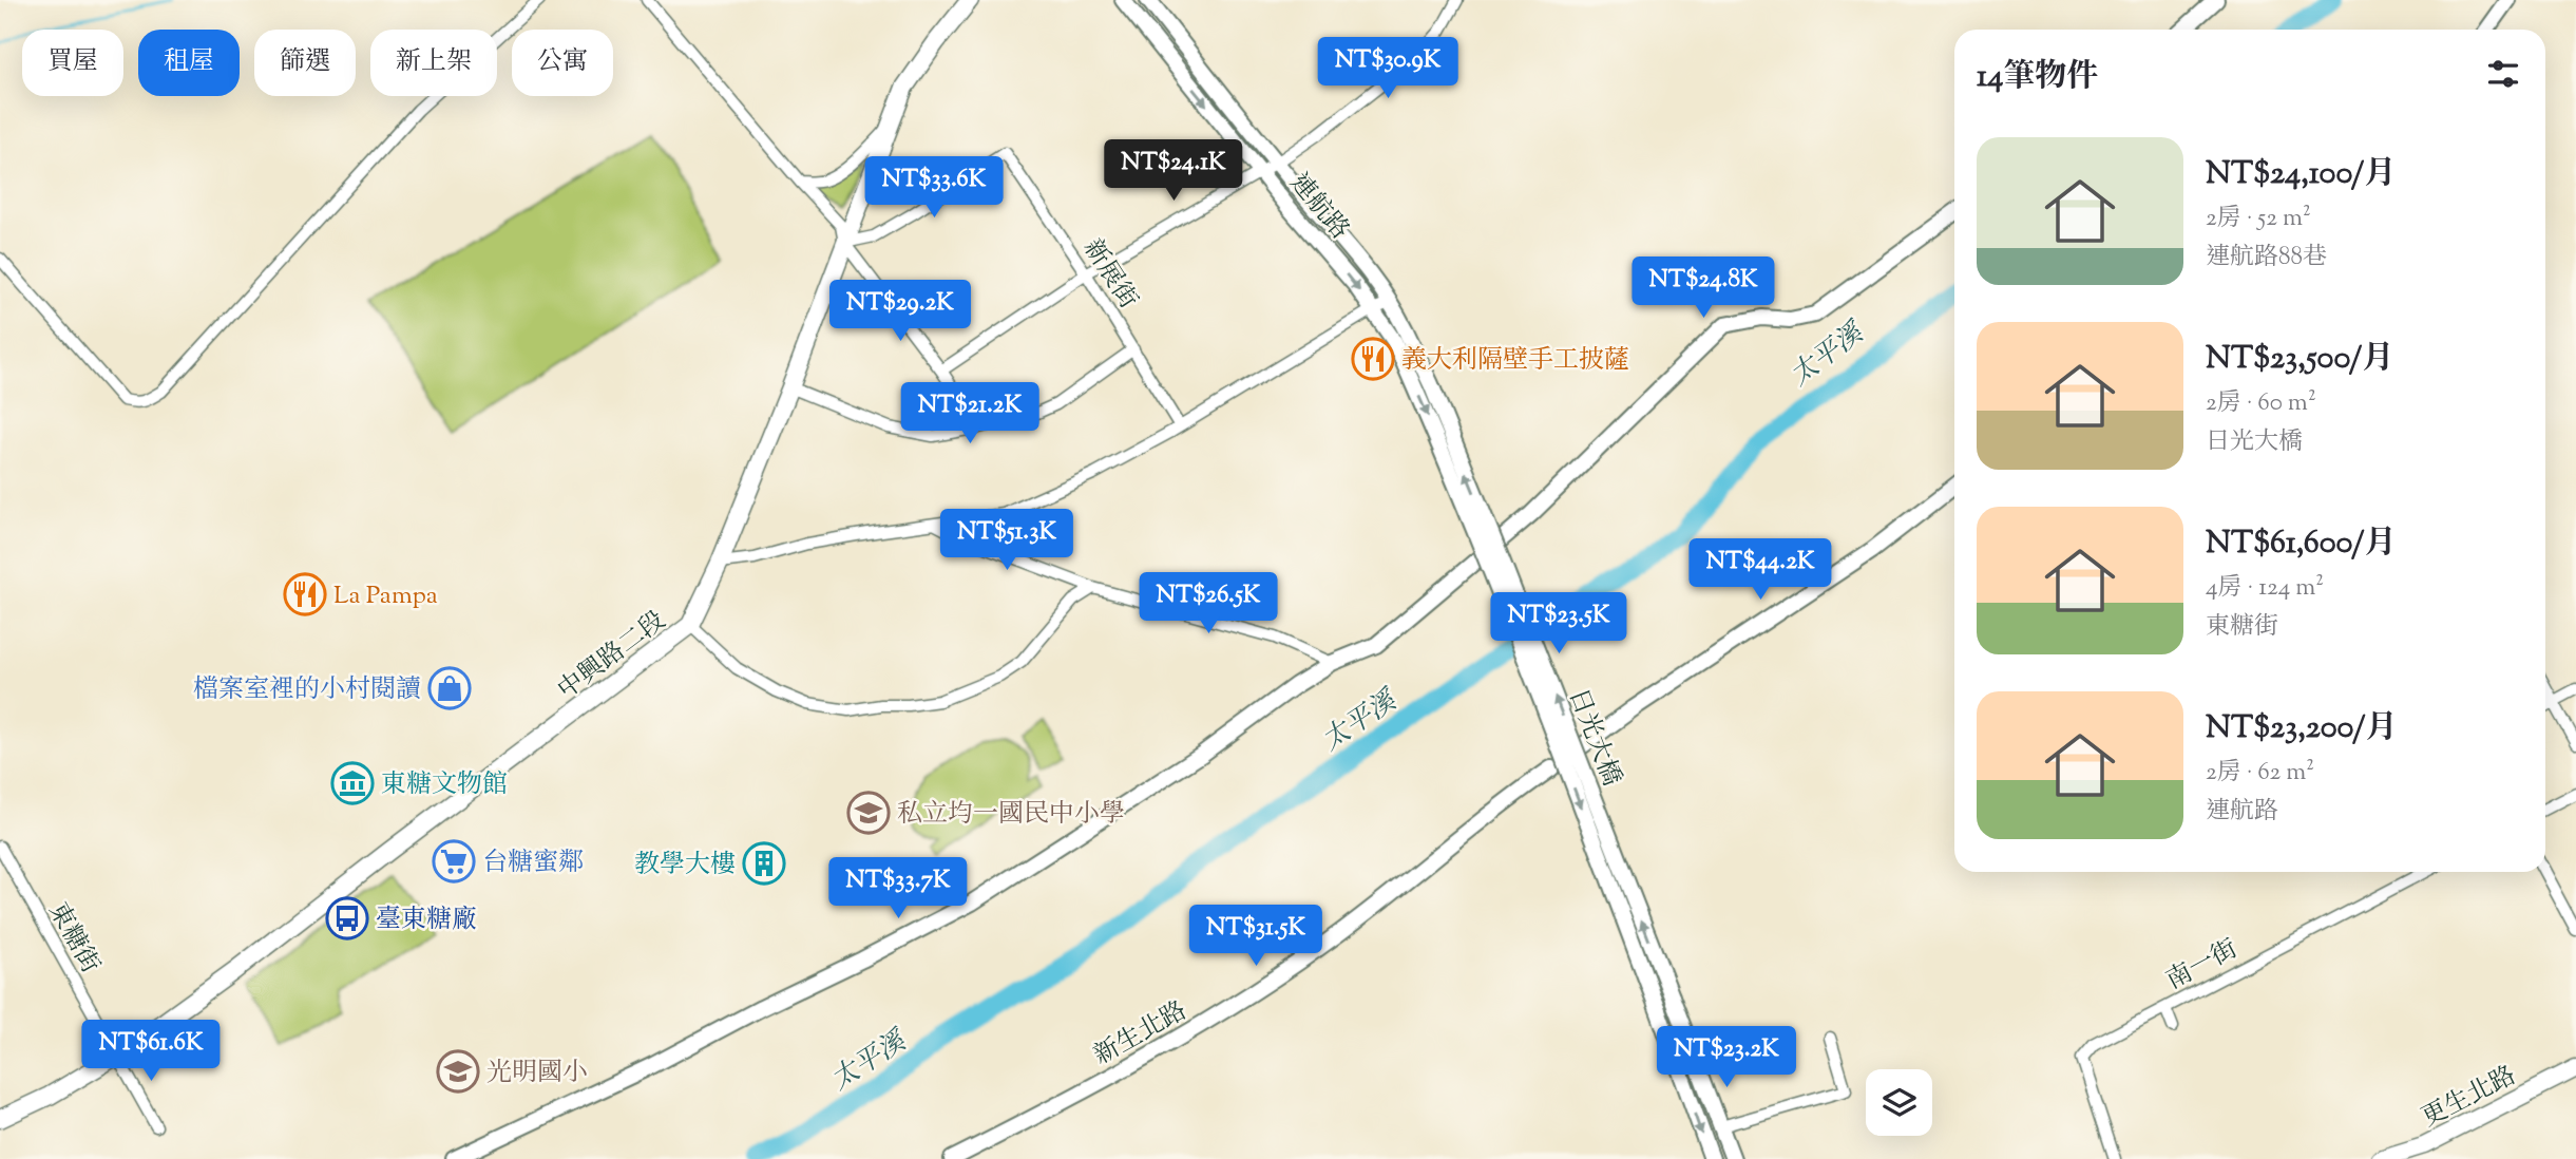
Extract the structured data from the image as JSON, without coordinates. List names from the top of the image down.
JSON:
{
  "streets": {
    "main road": ["中興路二段", "更生北路"],
    "street": [
      "連航路",
      "新展街",
      "日光大橋",
      "東糖街",
      "南一街",
      "新生北路"
    ]
  },
  "crossings": [
    ["連航路", "日光大橋"],
    ["新展街", "中興路二段"],
    ["中興路二段", "東糖街"]
  ],
  "water": ["太平溪"],
  "places": {
    "restaurant": ["義大利隔壁手工披薩", "La Pampa"],
    "shop": ["檔案室裡的小村閱讀"],
    "museum": ["東糖文物館"],
    "school or university": ["私立均一國民中小學", "光明國小"],
    "supermarket": ["台糖蜜鄰"],
    "building": ["教學大樓"],
    "bus stop": ["臺東糖廠"]
  },
  "page": {
    "chip": [
      "買屋",
      "租屋",
      "篩選",
      "新上架",
      "公寓"
    ],
    "heading": "14筆物件",
    "price": [
      "NT$30.9K",
      "NT$24.1K",
      "NT$33.6K",
      "NT$24.8K",
      "NT$29.2K",
      "NT$21.2K",
      "NT$51.3K",
      "NT$44.2K",
      "NT$26.5K",
      "NT$23.5K",
      "NT$33.7K",
      "NT$31.5K",
      "NT$61.6K",
      "NT$23.2K"
    ],
    "list": [
      {
        "name": "NT$24,100/月",
        "note": "2房 · 52 m² · 連航路88巷"
      },
      {
        "name": "NT$23,500/月",
        "note": "2房 · 60 m² · 日光大橋"
      },
      {
        "name": "NT$61,600/月",
        "note": "4房 · 124 m² · 東糖街"
      },
      {
        "name": "NT$23,200/月",
        "note": "2房 · 62 m² · 連航路"
      }
    ]
  }
}
